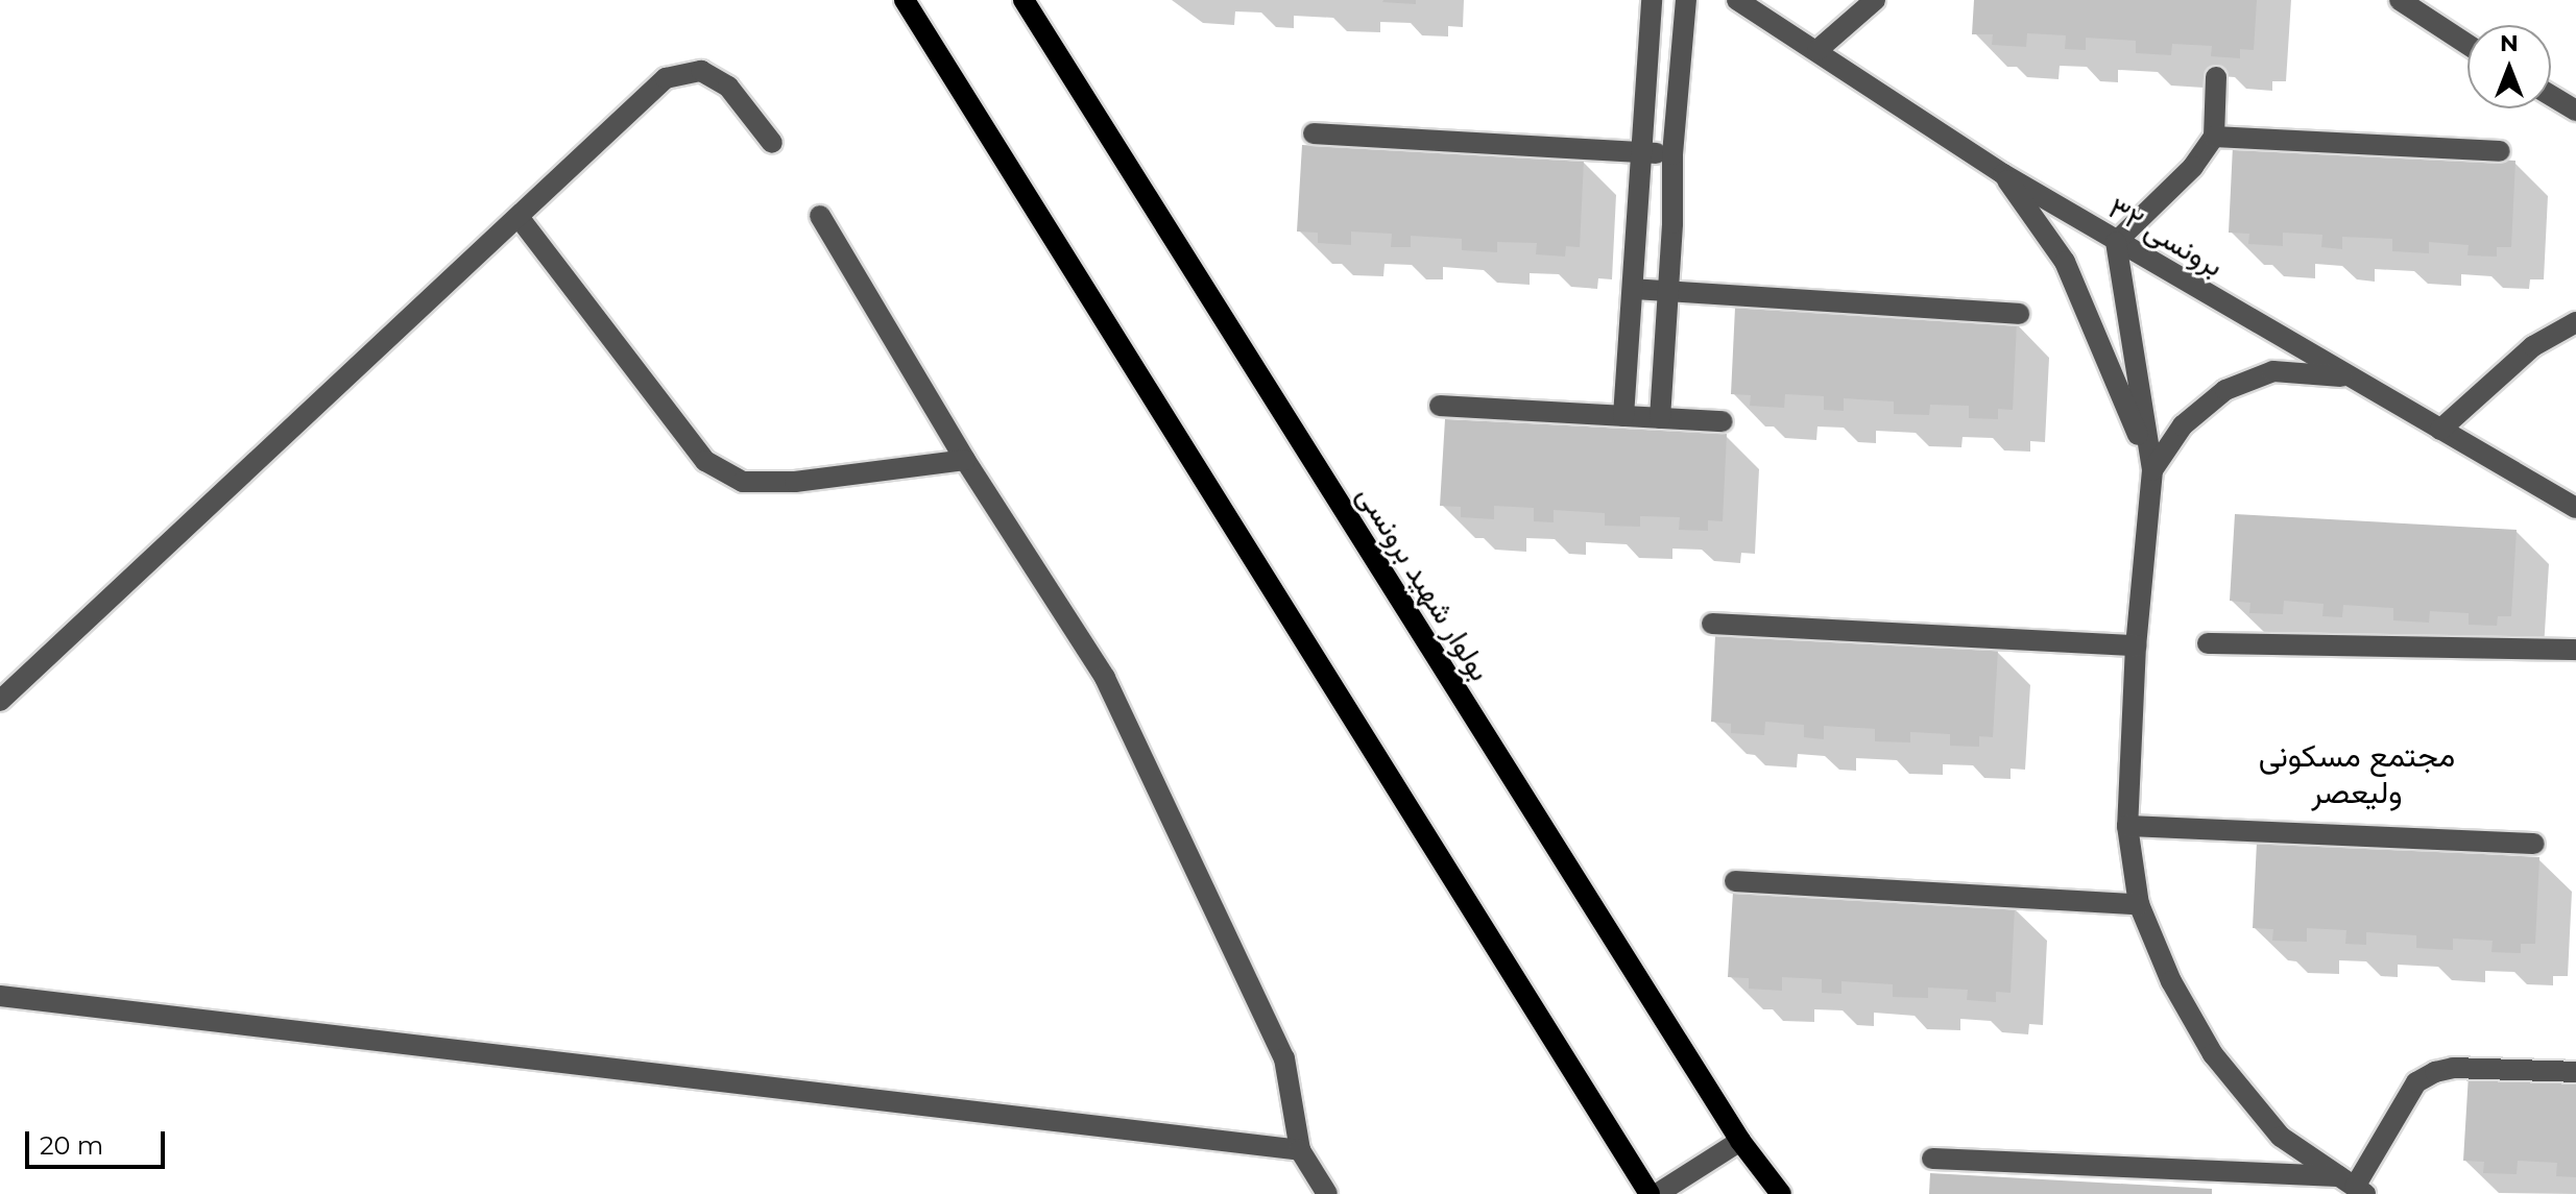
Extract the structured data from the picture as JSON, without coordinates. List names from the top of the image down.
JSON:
{
  "streets": {
    "main road": ["بولوار شهید برونسی"],
    "street": ["برونسی ۳۲"]
  },
  "districts": ["مجتمع مسکونی ولیعصر"],
  "scale_bar": "20 m",
  "north": "top"
}
